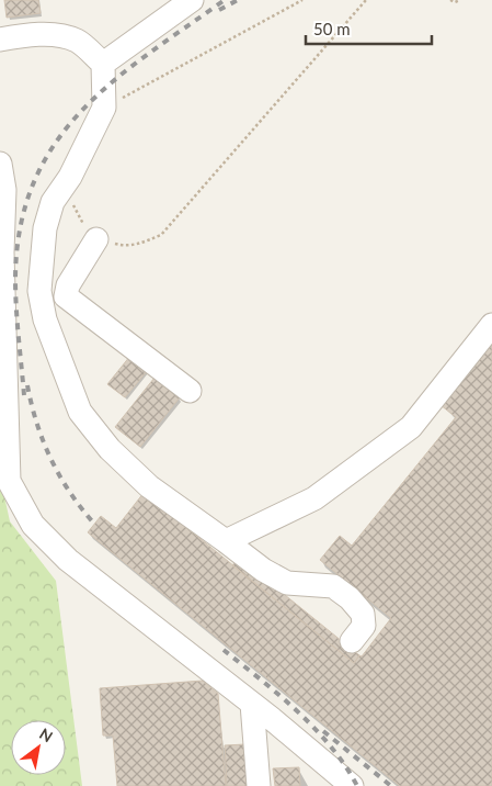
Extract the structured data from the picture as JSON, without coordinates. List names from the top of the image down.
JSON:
{
  "scale_bar": "50 m",
  "north": "top right"
}
